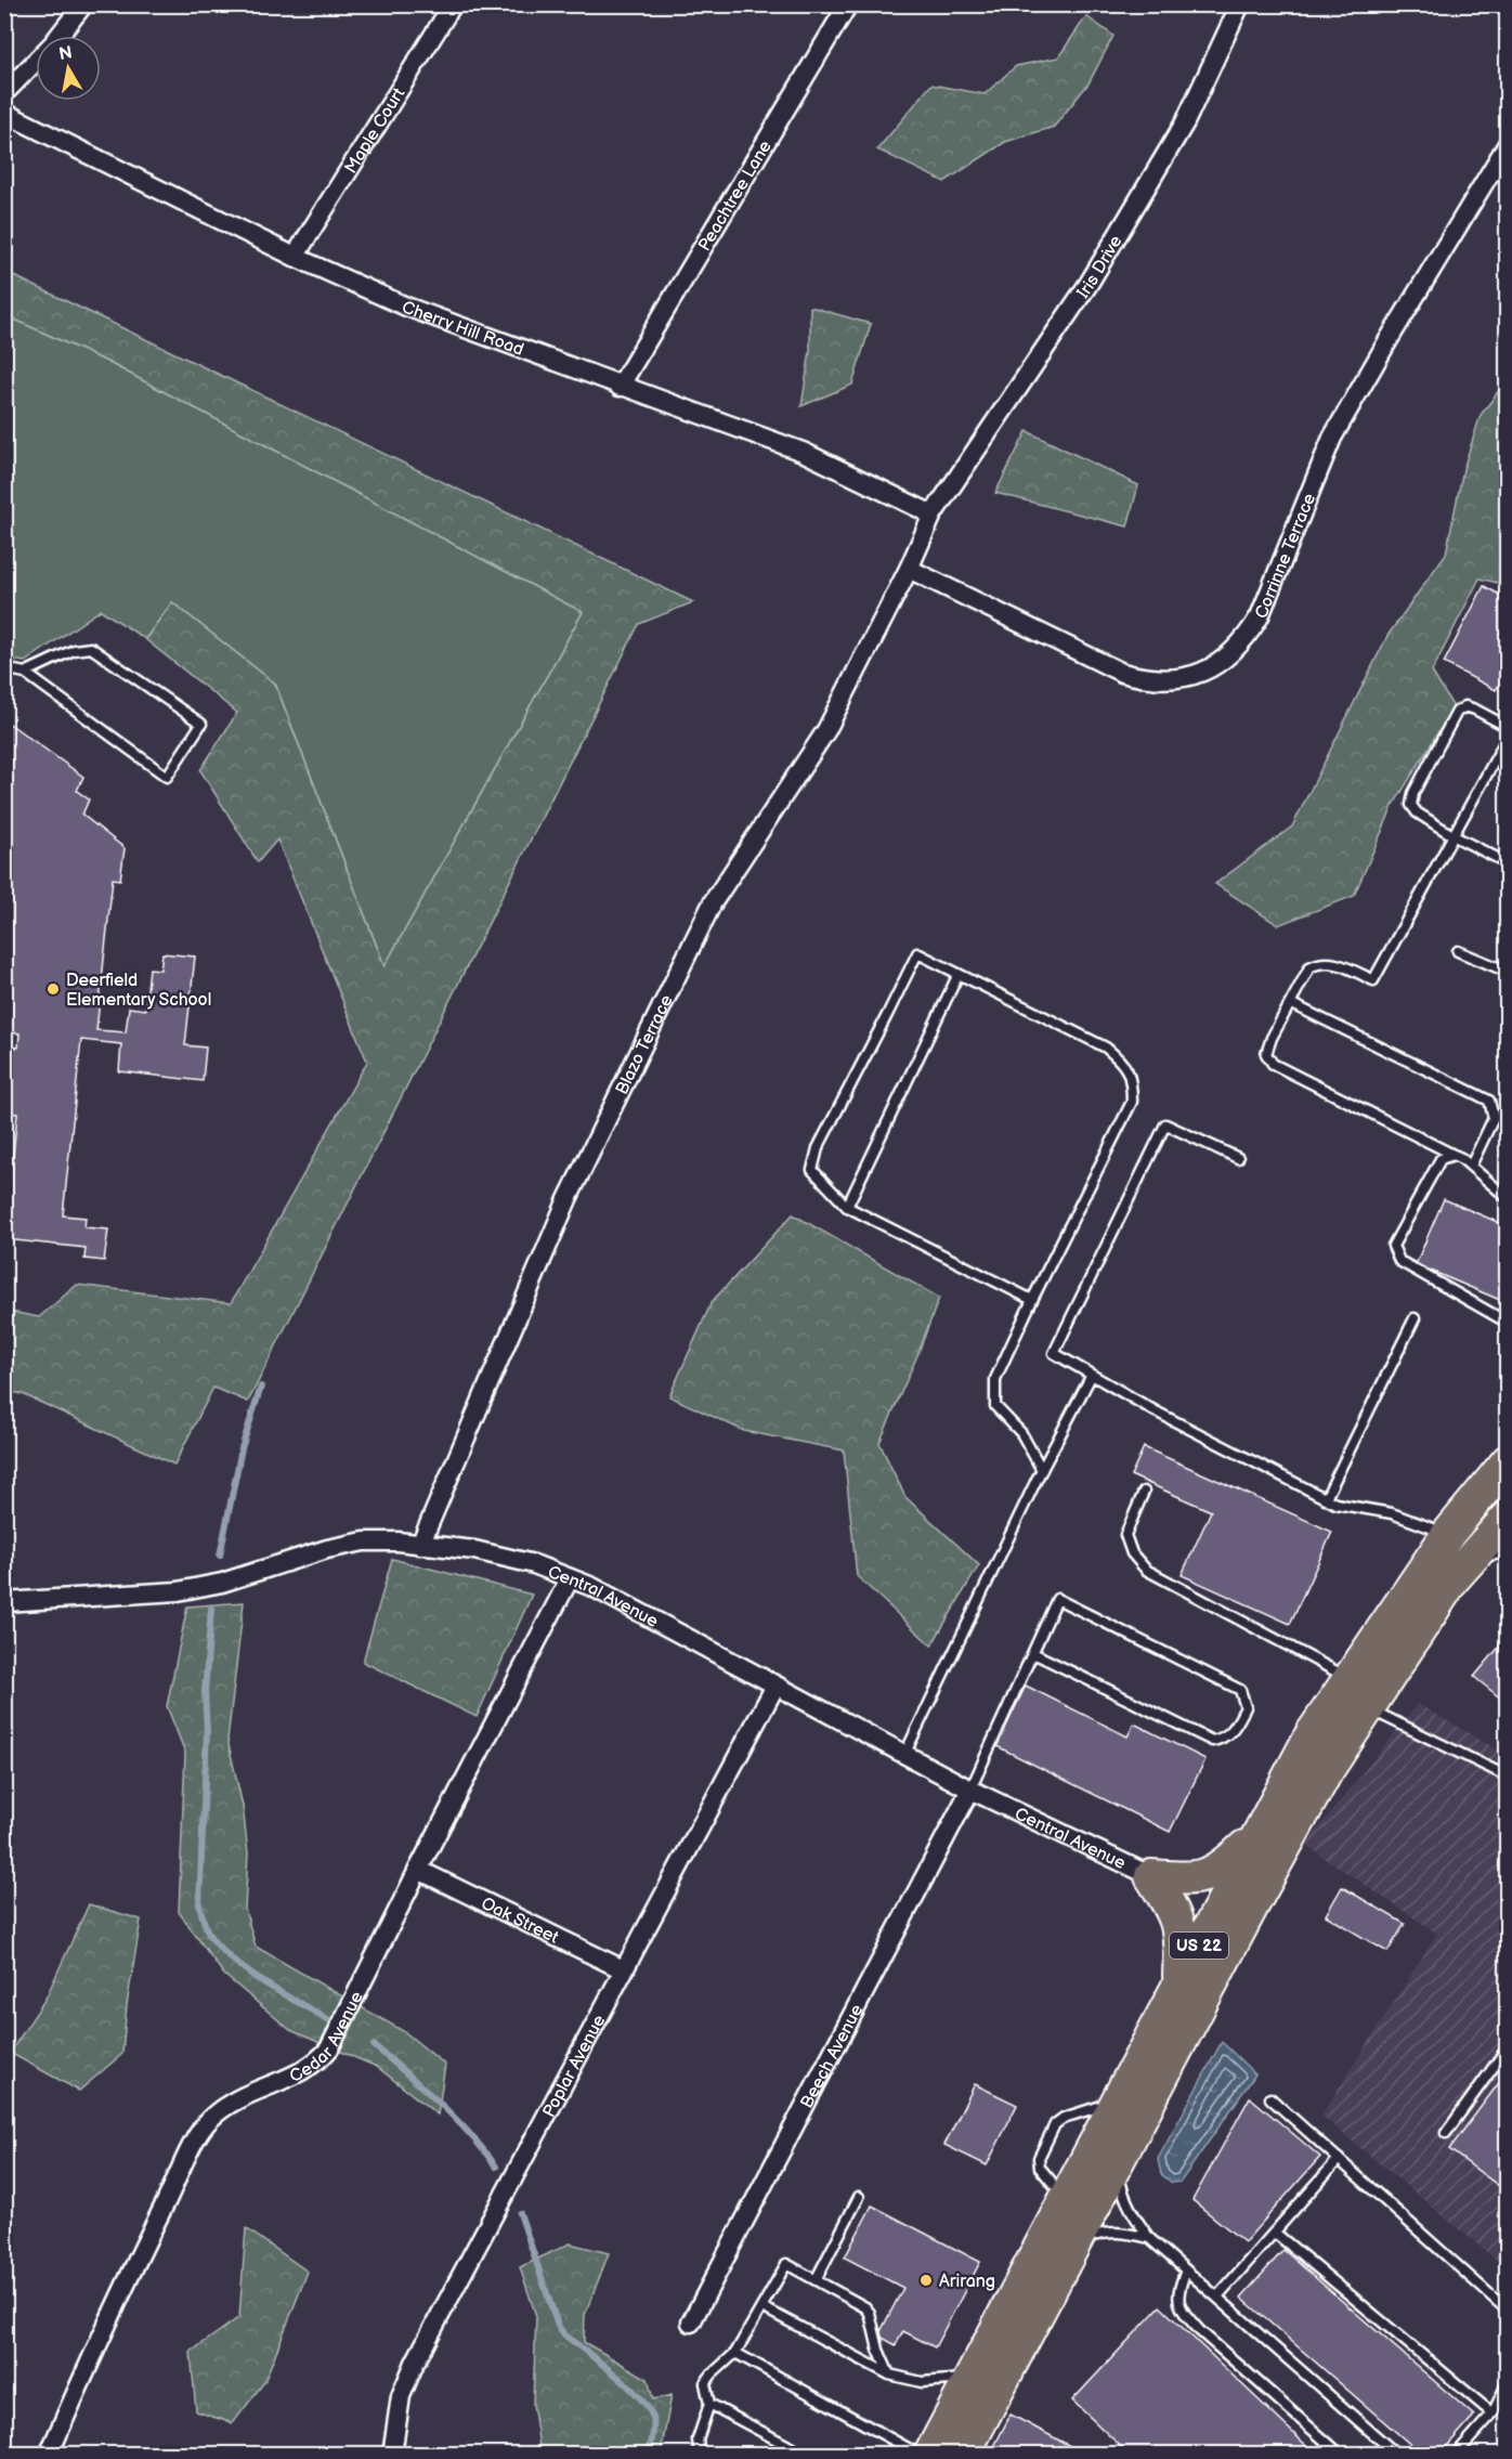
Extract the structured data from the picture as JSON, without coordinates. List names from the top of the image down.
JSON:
{
  "streets": {
    "highway": ["US 22"],
    "street": [
      "Maple Court",
      "Peachtree Lane",
      "Iris Drive",
      "Cherry Hill Road",
      "Corrinne Terrace",
      "Blazo Terrace",
      "Central Avenue",
      "Oak Street",
      "Cedar Avenue",
      "Beech Avenue",
      "Poplar Avenue"
    ]
  },
  "crossings": [
    ["Maple Court", "Cherry Hill Road"],
    ["Peachtree Lane", "Cherry Hill Road"],
    ["Iris Drive", "Cherry Hill Road"],
    ["Iris Drive", "Corrinne Terrace"],
    ["Iris Drive", "Blazo Terrace"],
    ["Corrinne Terrace", "Blazo Terrace"],
    ["Blazo Terrace", "Central Avenue"],
    ["Central Avenue", "Cedar Avenue"],
    ["Central Avenue", "Beech Avenue"],
    ["Central Avenue", "Poplar Avenue"],
    ["Oak Street", "Cedar Avenue"],
    ["Oak Street", "Poplar Avenue"]
  ],
  "places": ["Deerfield Elementary School", "Arirang"],
  "north": "top"
}
